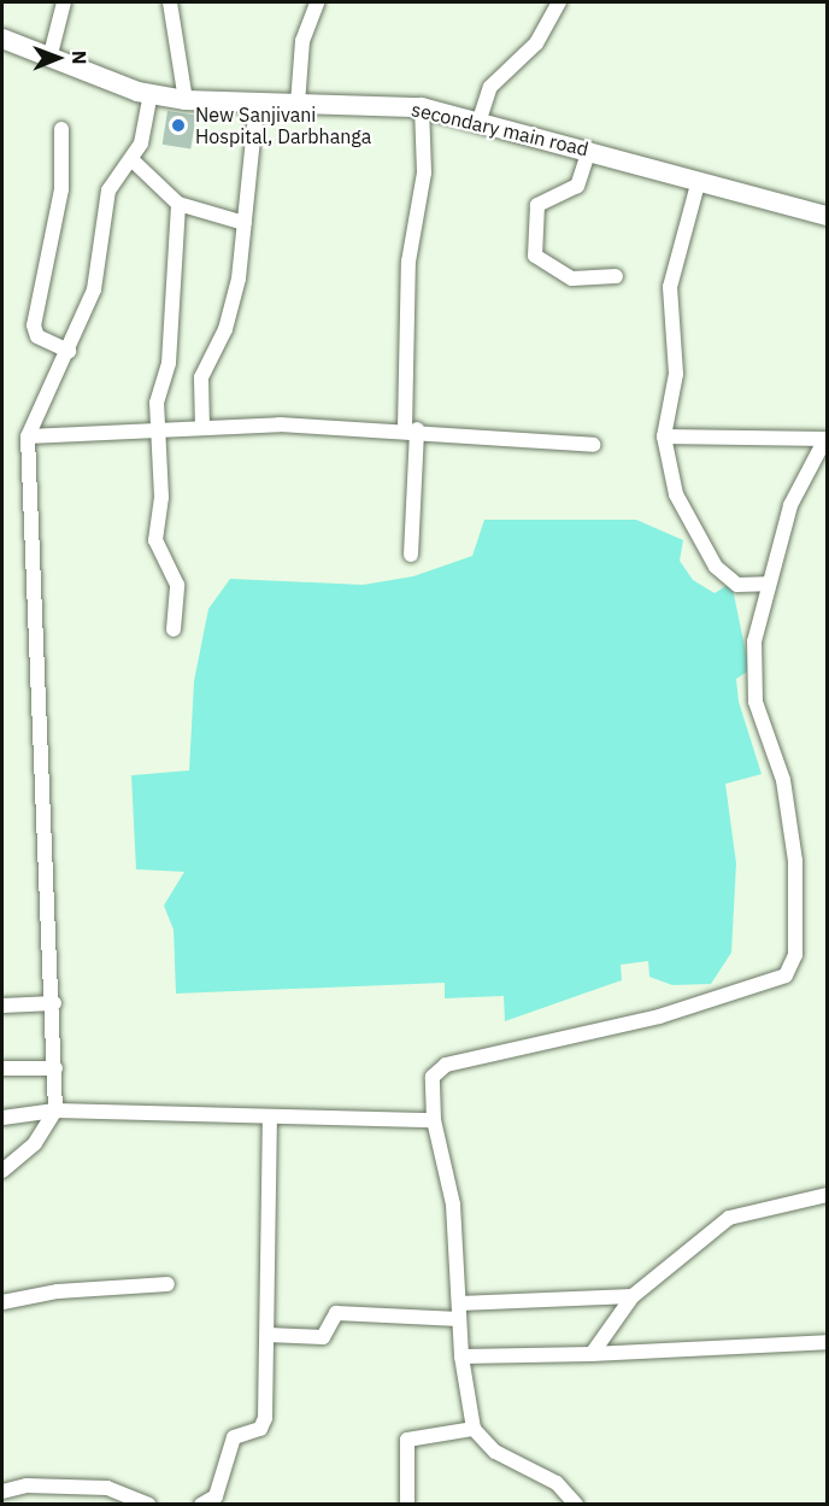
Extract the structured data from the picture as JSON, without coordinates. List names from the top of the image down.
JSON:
{
  "streets": {
    "main road": ["secondary main road"]
  },
  "places": ["New Sanjivani Hospital, Darbhanga"],
  "north": "right"
}
